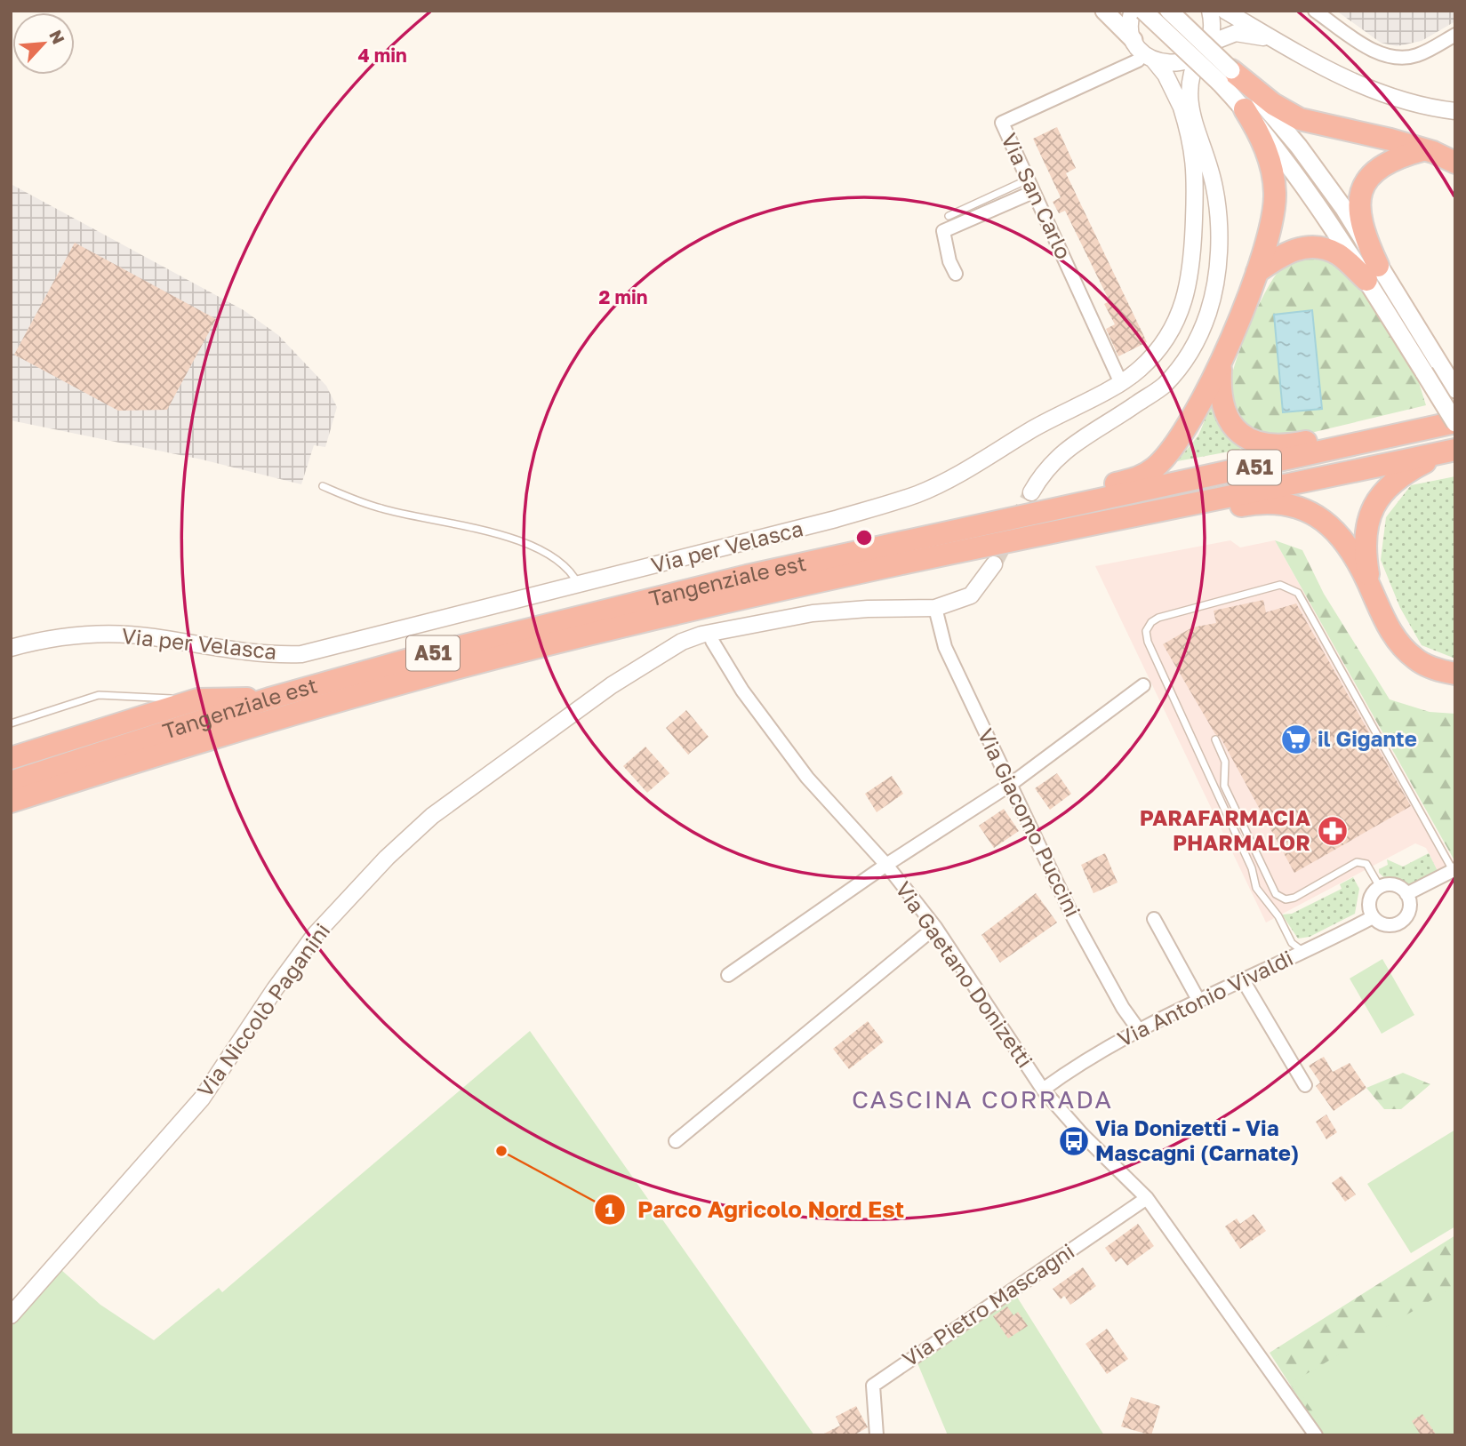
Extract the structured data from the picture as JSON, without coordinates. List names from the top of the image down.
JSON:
{
  "streets": {
    "highway": ["A51", "Tangenziale est"],
    "street": [
      "Via San Carlo",
      "Via per Velasca",
      "Via Giacomo Puccini",
      "Via Gaetano Donizetti",
      "Via Antonio Vivaldi",
      "Via Niccolò Paganini",
      "Via Pietro Mascagni"
    ]
  },
  "crossings": [
    ["Via San Carlo", "Via per Velasca"],
    ["Via Giacomo Puccini", "Via Antonio Vivaldi"],
    ["Via Giacomo Puccini", "Via Niccolò Paganini"],
    ["Via Gaetano Donizetti", "Via Antonio Vivaldi"],
    ["Via Gaetano Donizetti", "Via Niccolò Paganini"],
    ["Via Gaetano Donizetti", "Via Pietro Mascagni"]
  ],
  "districts": ["CASCINA CORRADA"],
  "places": {
    "supermarket": ["il Gigante"],
    "pharmacy": ["PARAFARMACIA PHARMALOR"],
    "bus stop": ["Via Donizetti - Via Mascagni (Carnate)"],
    "other": ["Parco Agricolo Nord Est"]
  },
  "north": "top right",
  "rings": ["4 min", "2 min"]
}
